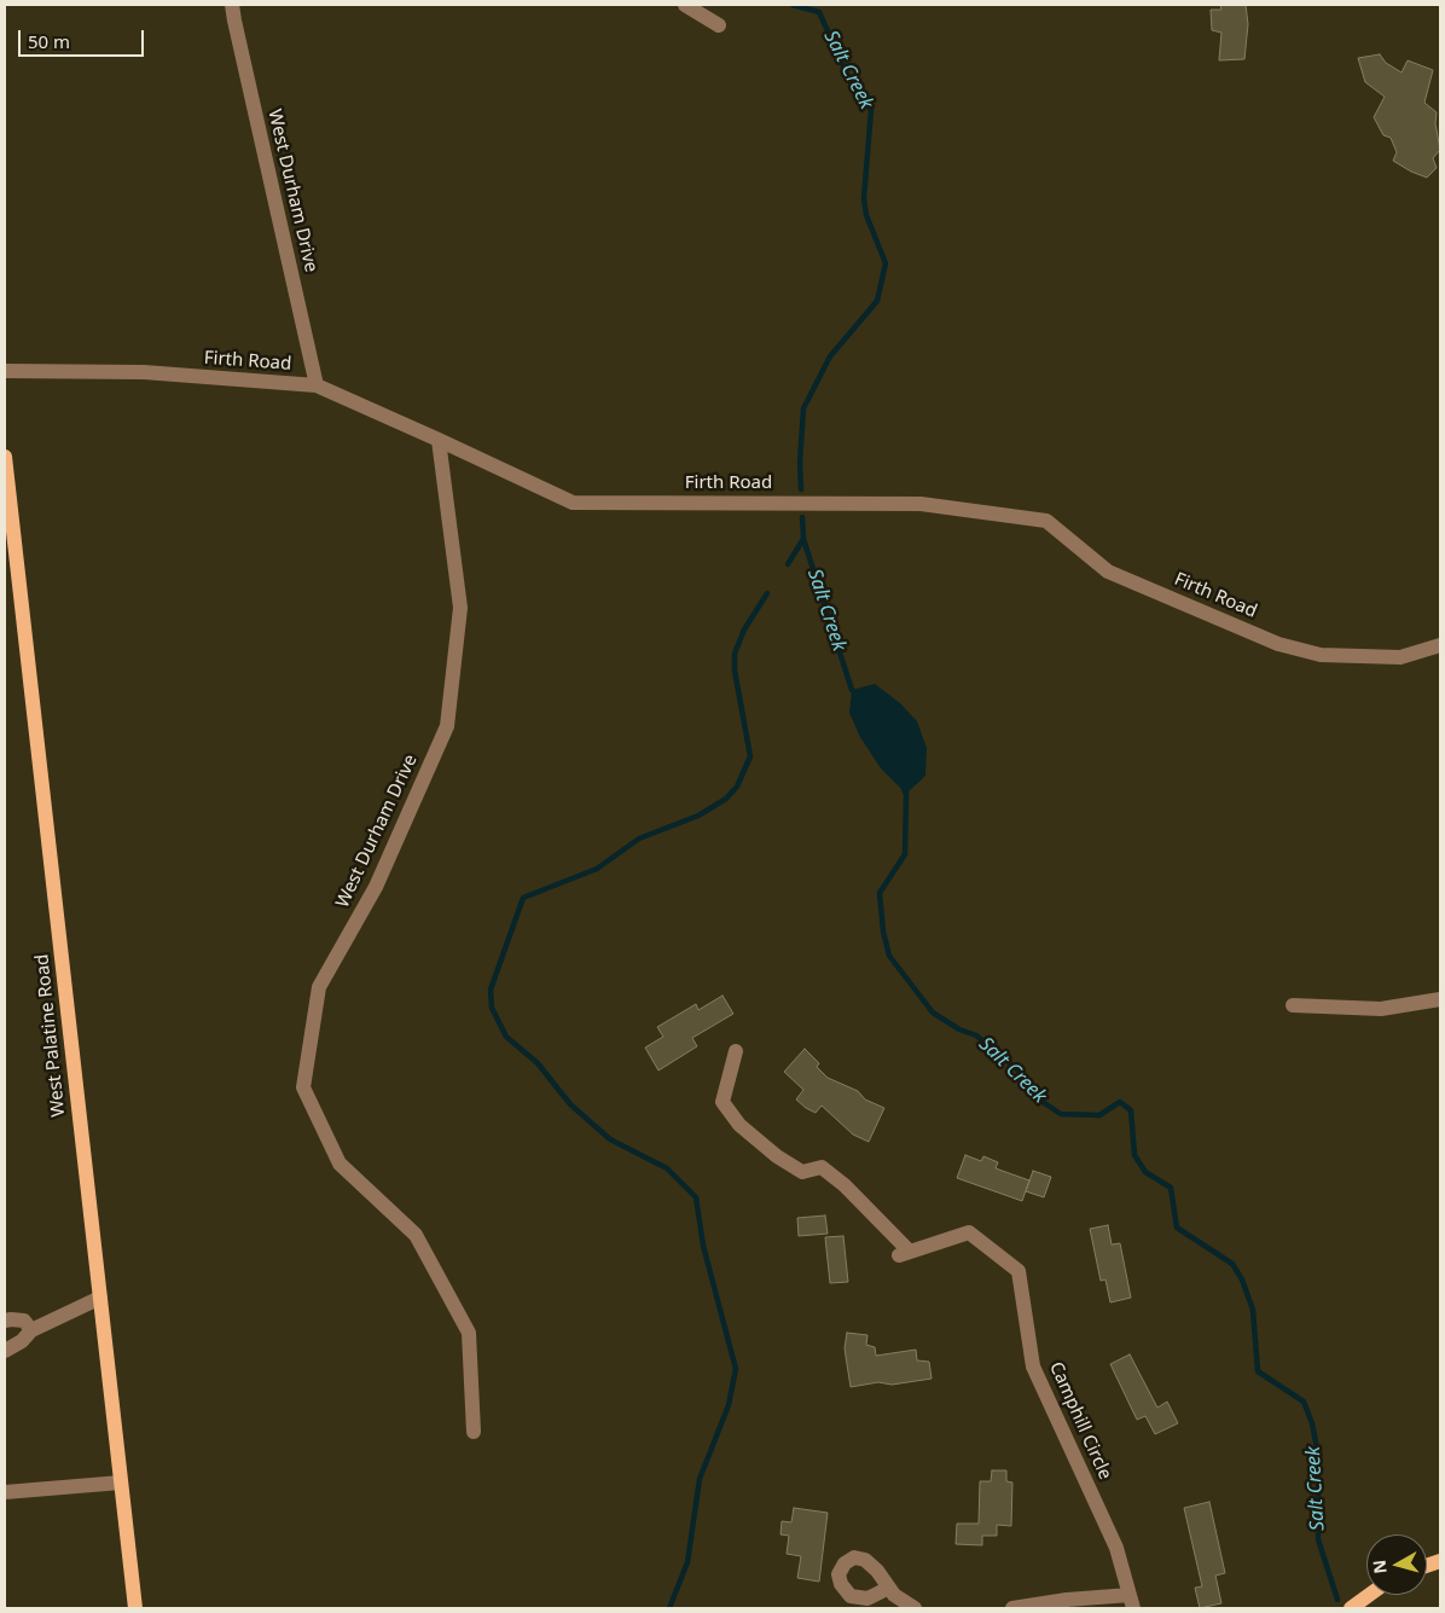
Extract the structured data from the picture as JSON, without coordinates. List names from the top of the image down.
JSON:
{
  "streets": {
    "main road": ["West Palatine Road"],
    "street": ["West Durham Drive", "Firth Road", "Camphill Circle"]
  },
  "crossings": [
    ["West Durham Drive", "Firth Road"]
  ],
  "water": ["Salt Creek"],
  "scale_bar": "50 m",
  "north": "left"
}
